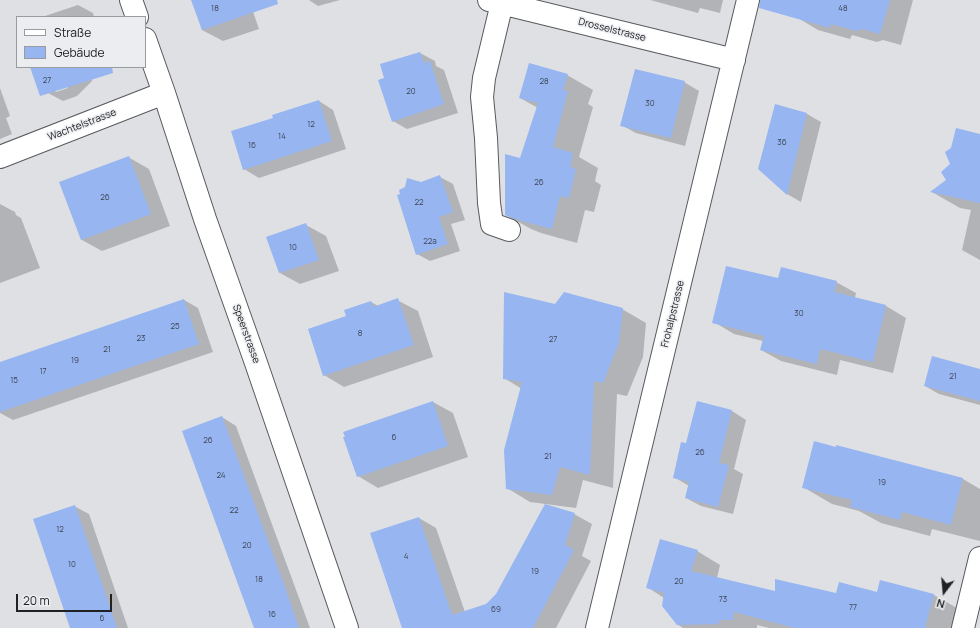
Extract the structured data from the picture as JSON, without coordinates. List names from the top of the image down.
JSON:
{
  "streets": {
    "street": [
      "Drosselstrasse",
      "Wachtelstrasse",
      "Frohalpstrasse",
      "Speerstrasse"
    ]
  },
  "crossings": [
    ["Drosselstrasse", "Frohalpstrasse"],
    ["Wachtelstrasse", "Speerstrasse"]
  ],
  "house_numbers": [
    "18",
    "48",
    "27",
    "28",
    "20",
    "30",
    "12",
    "14",
    "36",
    "16",
    "26",
    "26",
    "22",
    "22a",
    "10",
    "30",
    "25",
    "8",
    "23",
    "27",
    "21",
    "19",
    "17",
    "21",
    "15",
    "6",
    "26",
    "26",
    "21",
    "24",
    "19",
    "22",
    "12",
    "20",
    "4",
    "10",
    "19",
    "18",
    "20",
    "73",
    "77",
    "69",
    "16",
    "6"
  ],
  "legend": ["Straße", "Gebäude"],
  "scale_bar": "20 m",
  "north": "bottom"
}
